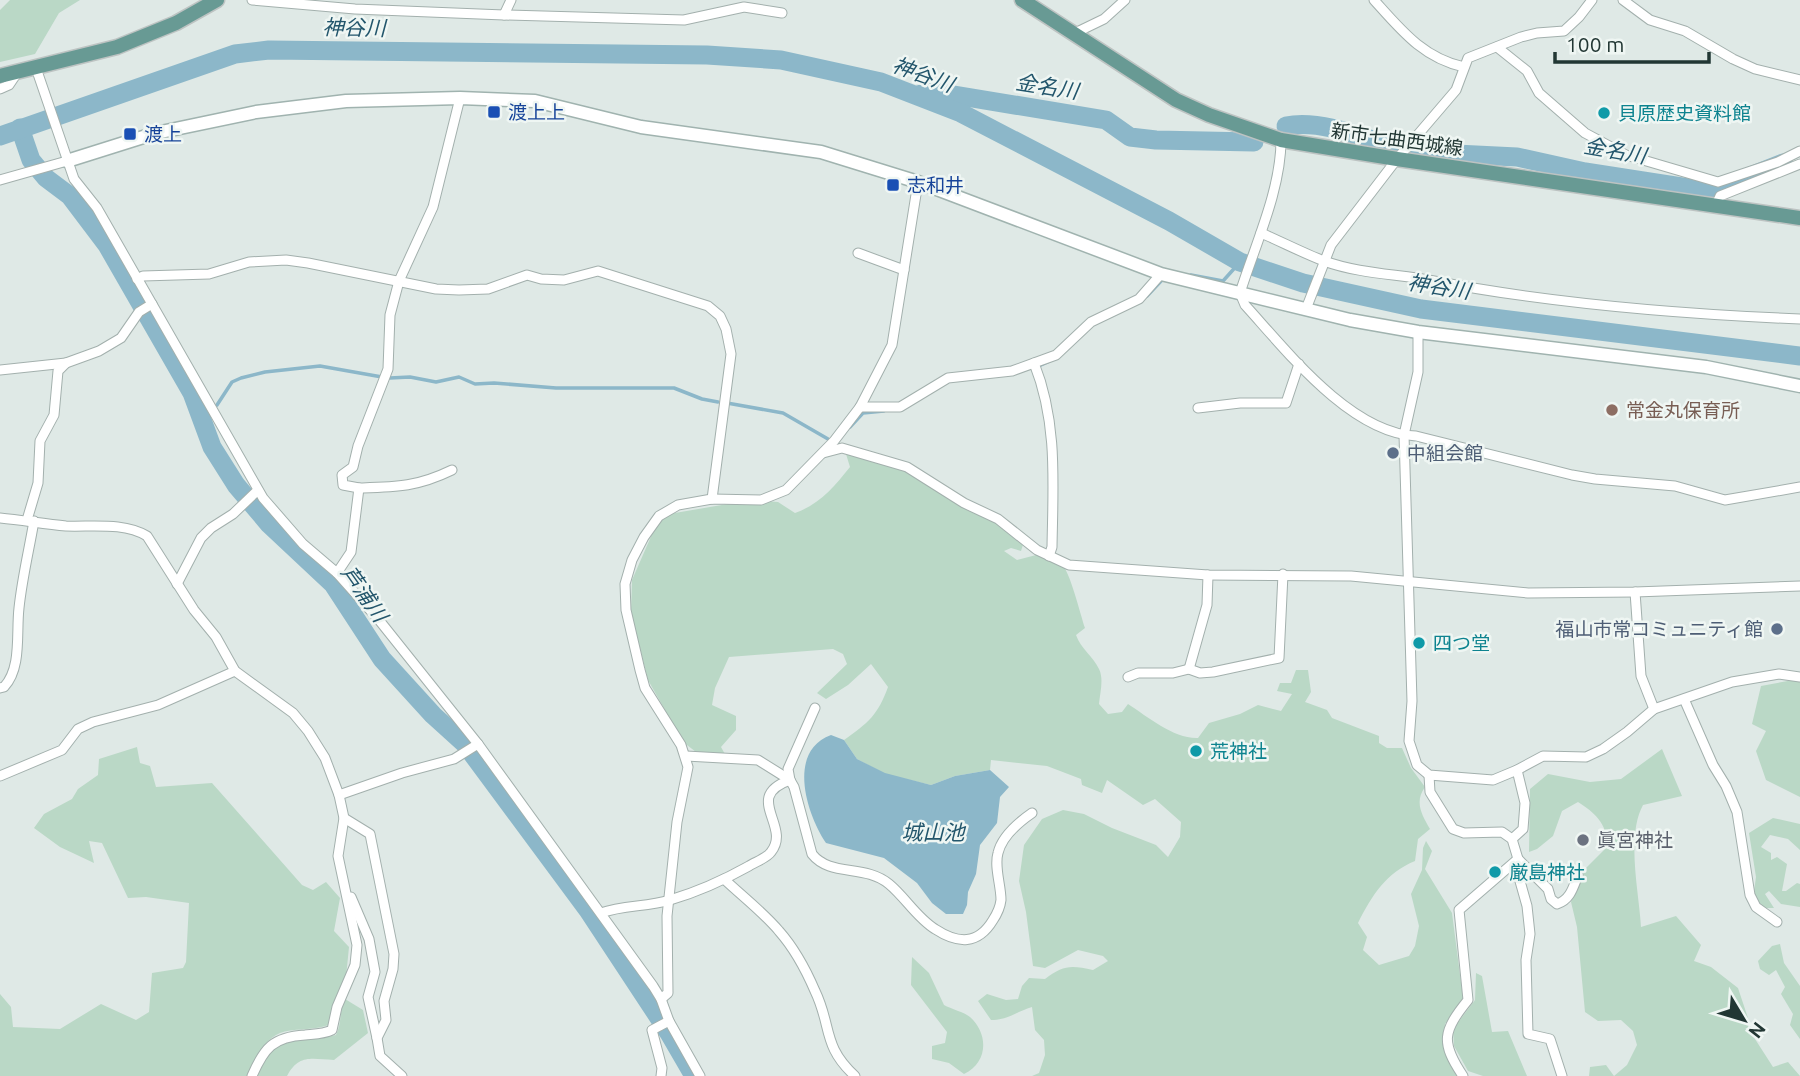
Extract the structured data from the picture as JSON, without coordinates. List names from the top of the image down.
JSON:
{
  "streets": {
    "main road": ["新市七曲西城線"]
  },
  "water": [
    "神谷川",
    "金名川",
    "芦浦川",
    "城山池"
  ],
  "places": {
    "transit": ["渡上上", "渡上", "志和井"],
    "other": [
      "貝原歴史資料館",
      "常金丸保育所",
      "中組会館",
      "福山市常コミュニティ館",
      "四つ堂",
      "荒神社",
      "眞宮神社",
      "厳島神社"
    ]
  },
  "scale_bar": "100 m",
  "north": "bottom right"
}
